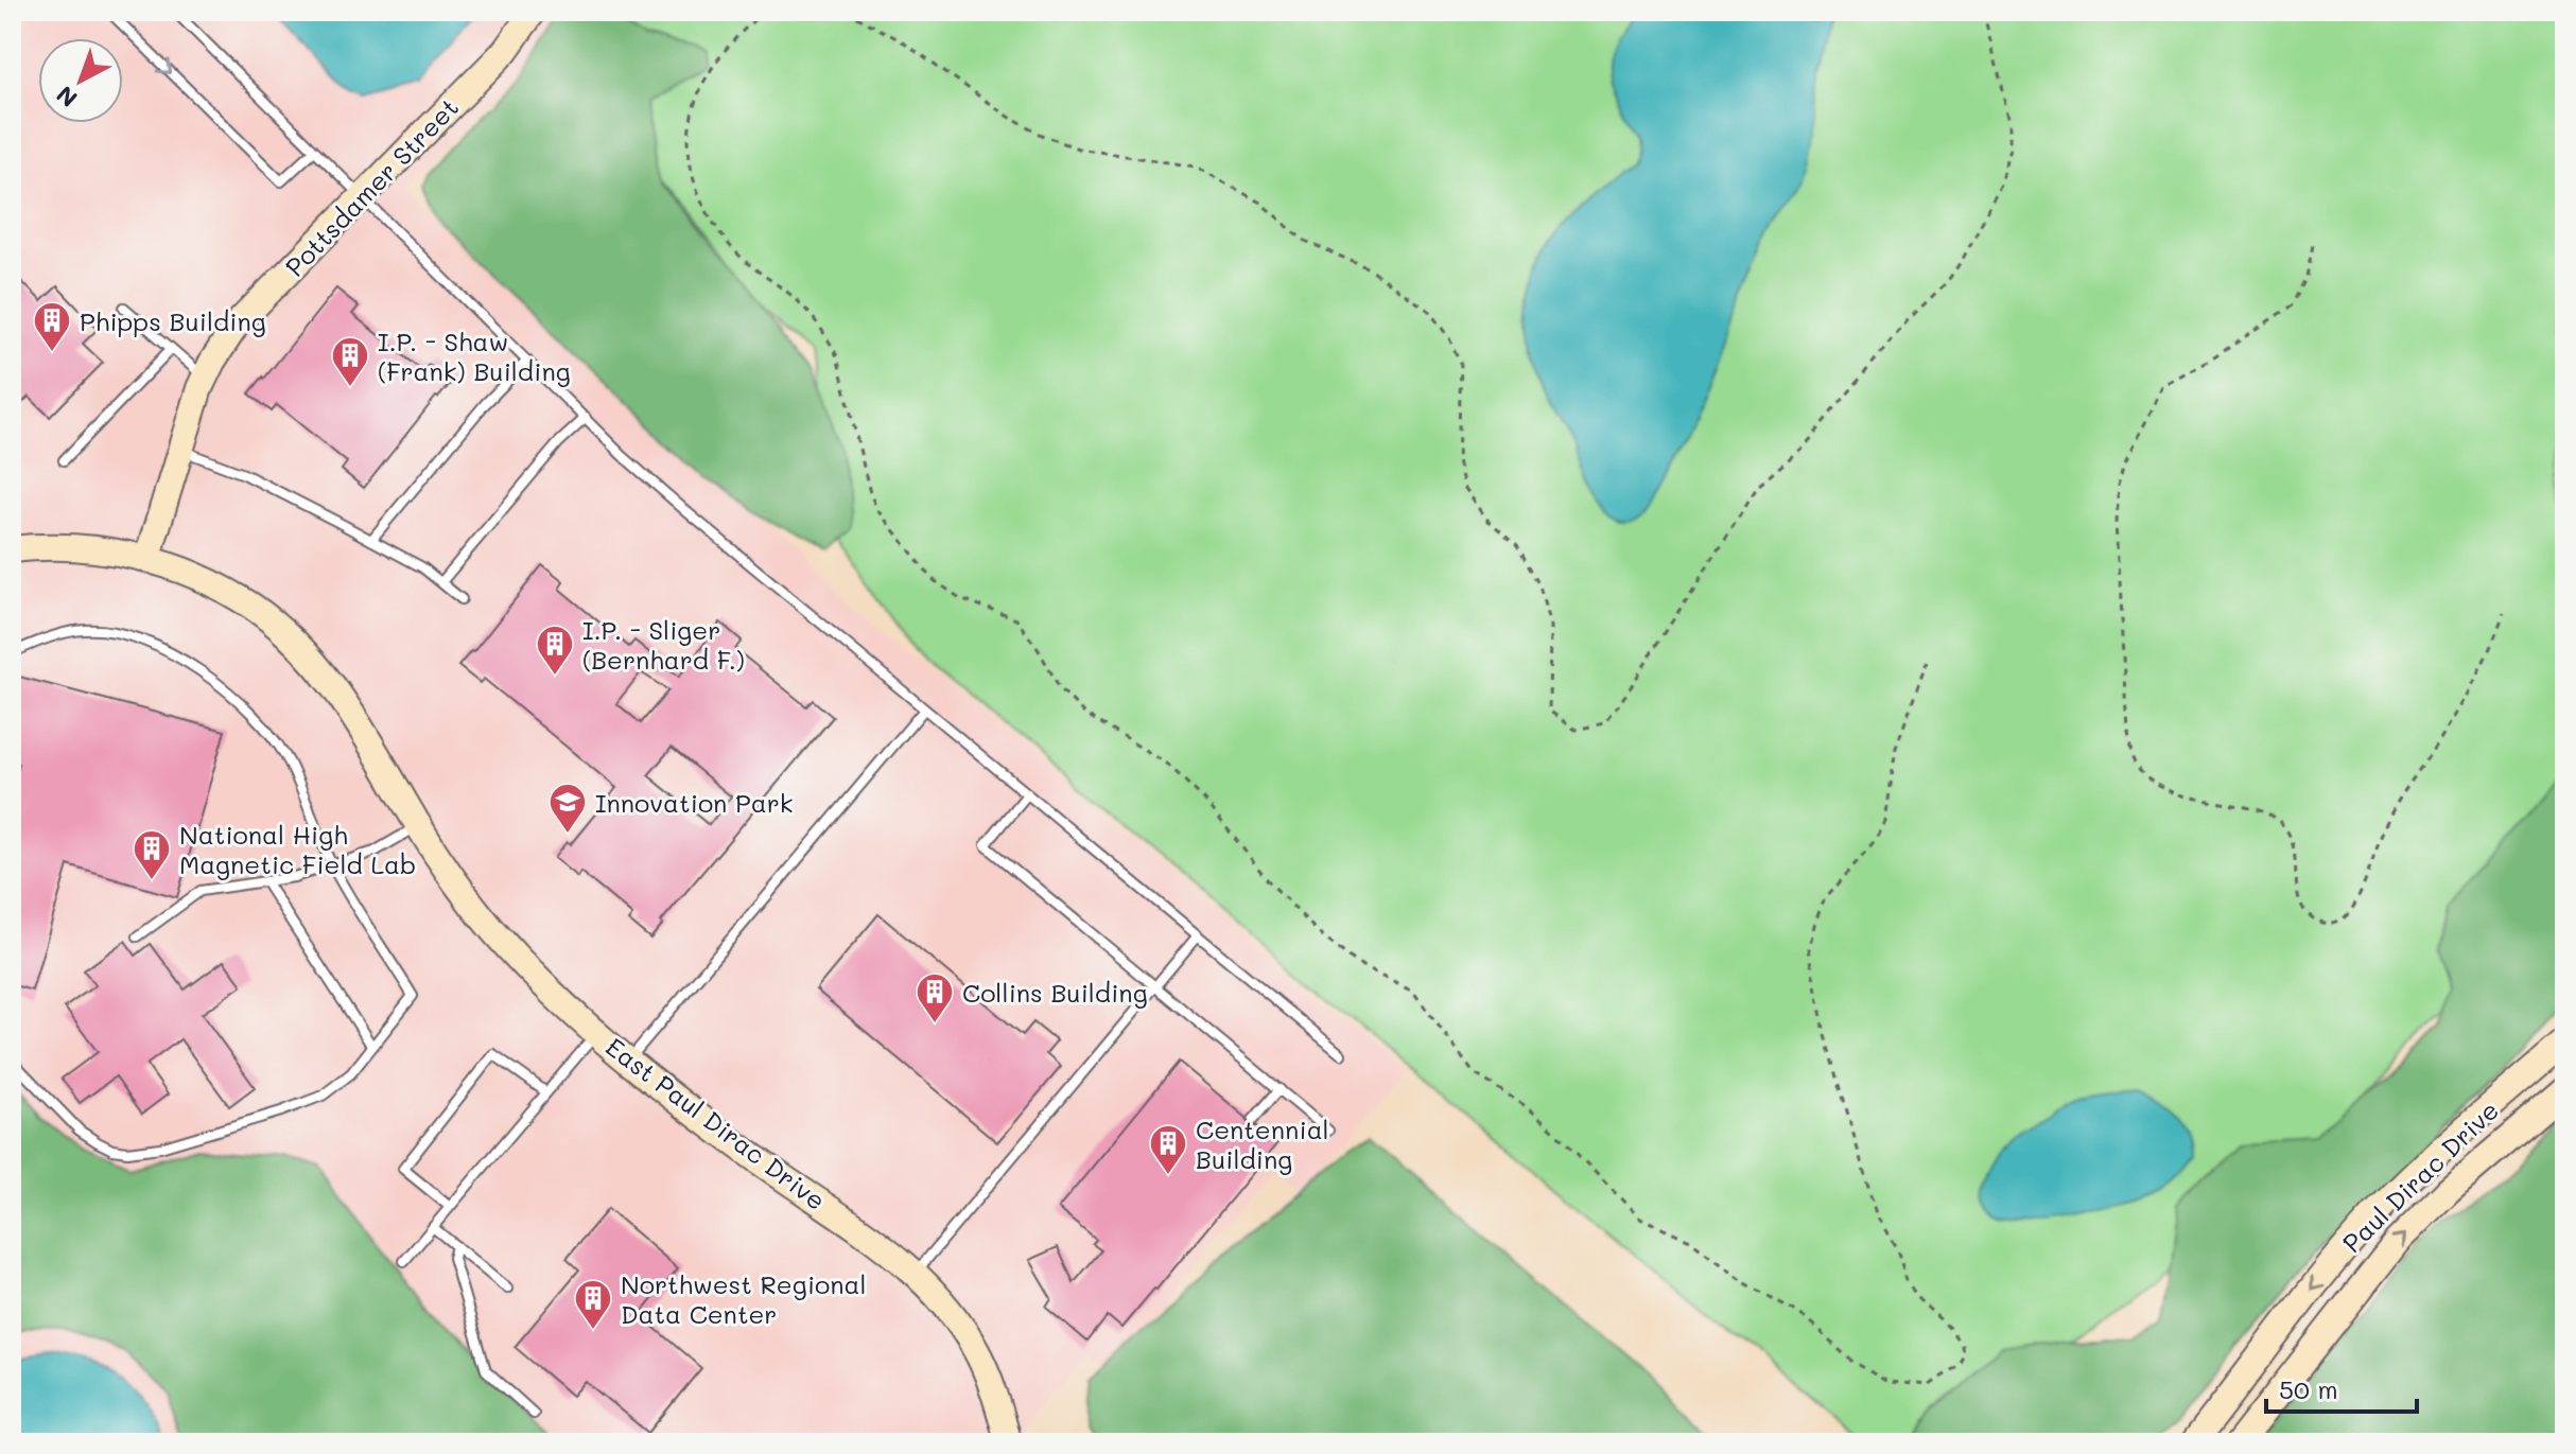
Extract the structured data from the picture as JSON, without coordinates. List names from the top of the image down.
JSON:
{
  "streets": {
    "street": ["Pottsdamer Street", "East Paul Dirac Drive", "Paul Dirac Drive"]
  },
  "crossings": [
    ["Pottsdamer Street", "East Paul Dirac Drive"]
  ],
  "places": {
    "building": [
      "Phipps Building",
      "I.P. - Shaw (Frank) Building",
      "I.P. - Sliger (Bernhard F.)",
      "National High Magnetic Field Lab",
      "Collins Building",
      "Centennial Building",
      "Northwest Regional Data Center"
    ],
    "school or university": ["Innovation Park"]
  },
  "scale_bar": "50 m",
  "north": "bottom left"
}
